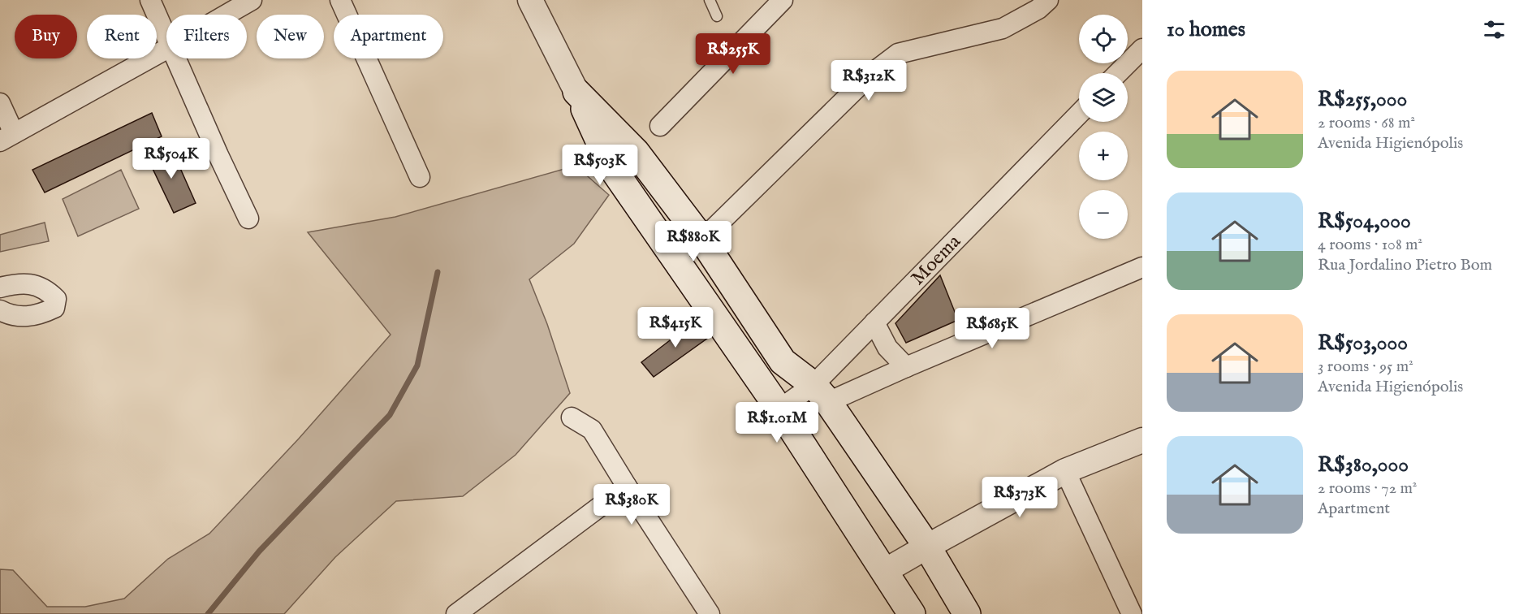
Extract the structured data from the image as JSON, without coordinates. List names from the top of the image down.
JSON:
{
  "streets": {
    "street": ["Moema"]
  },
  "page": {
    "heading": "10 homes",
    "map_buttons": ["+", "−"],
    "chip": [
      "Buy",
      "Rent",
      "Filters",
      "New",
      "Apartment"
    ],
    "price": [
      "R$255K",
      "R$312K",
      "R$504K",
      "R$503K",
      "R$880K",
      "R$415K",
      "R$685K",
      "R$1.01M",
      "R$373K",
      "R$380K"
    ],
    "list": [
      {
        "name": "R$255,000",
        "note": "2 rooms · 68 m² · Avenida Higienópolis"
      },
      {
        "name": "R$504,000",
        "note": "4 rooms · 108 m² · Rua Jordalino Pietro Bom"
      },
      {
        "name": "R$503,000",
        "note": "3 rooms · 95 m² · Avenida Higienópolis"
      },
      {
        "name": "R$380,000",
        "note": "2 rooms · 72 m² · Apartment"
      }
    ]
  }
}
